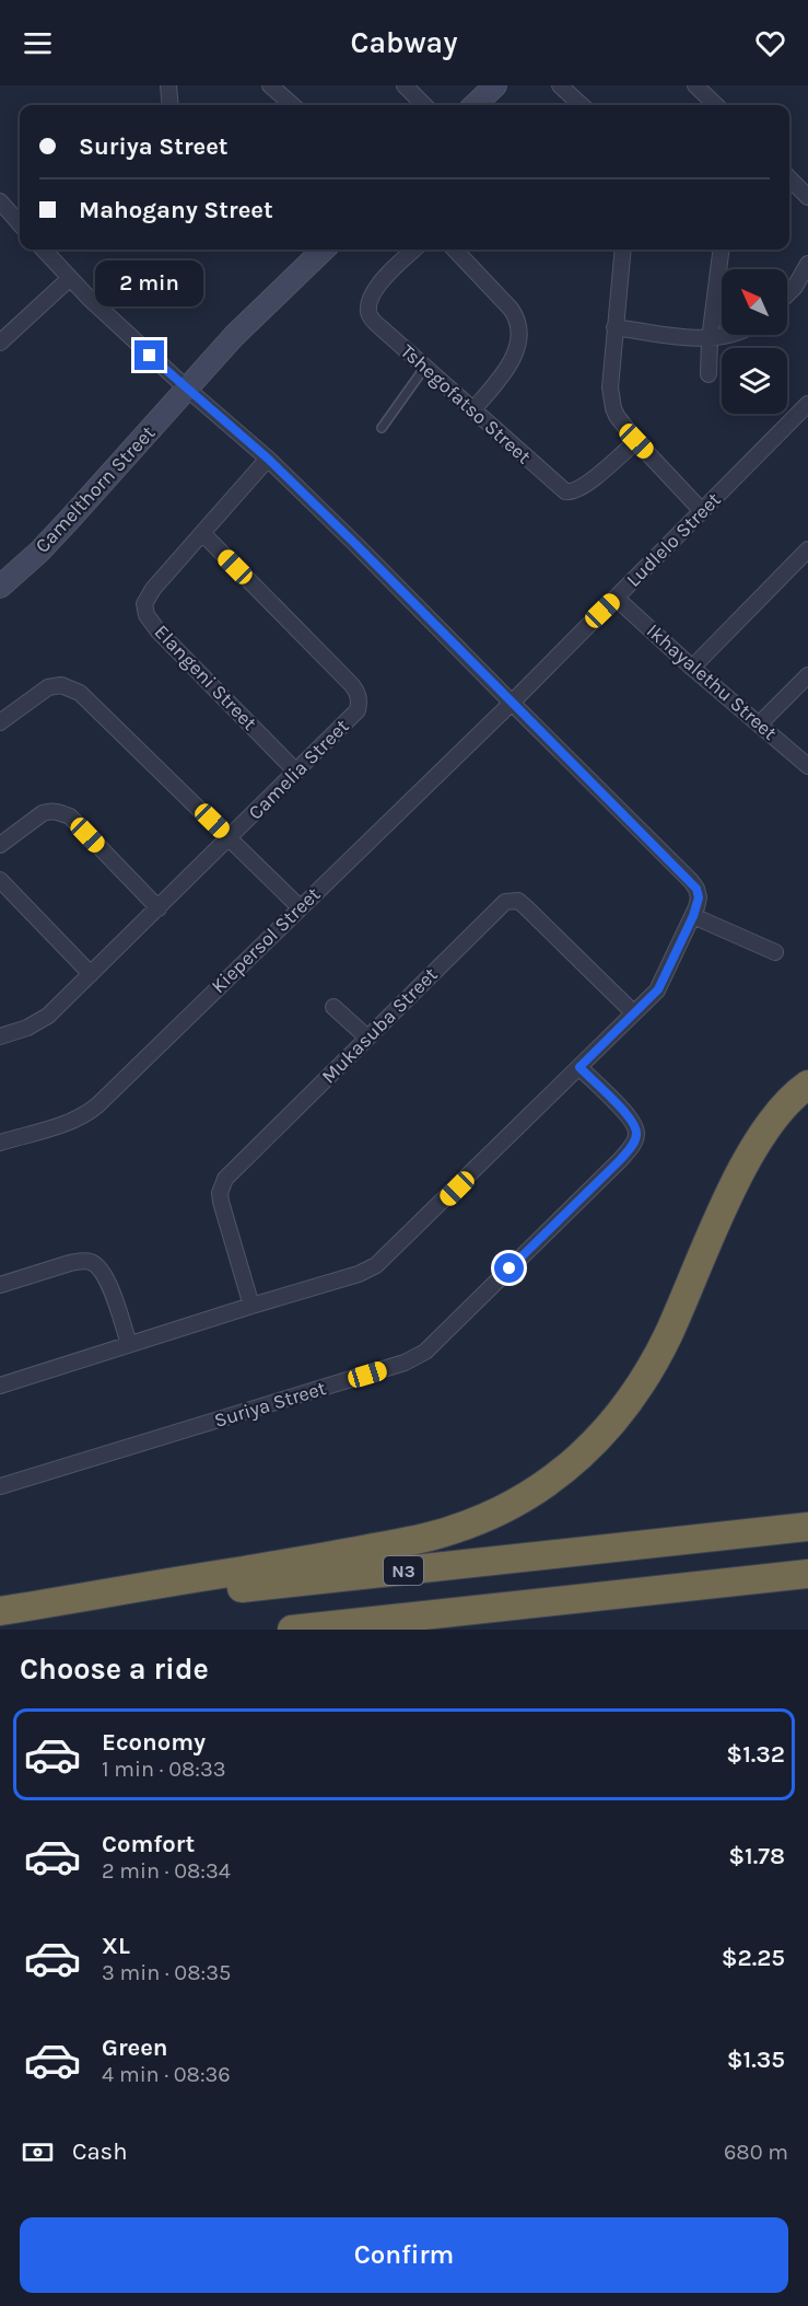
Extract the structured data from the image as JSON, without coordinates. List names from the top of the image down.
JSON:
{
  "streets": {
    "highway": ["N3"],
    "street": [
      "Tshegofatso Street",
      "Camelthorn Street",
      "Ludlelo Street",
      "Elangeni Street",
      "Ikhayalethu Street",
      "Camelia Street",
      "Kiepersol Street",
      "Mukasuba Street",
      "Suriya Street"
    ]
  },
  "crossings": [
    ["Ludlelo Street", "Ikhayalethu Street"],
    ["Ludlelo Street", "Kiepersol Street"],
    ["Elangeni Street", "Camelia Street"]
  ],
  "north": "top left",
  "page": {
    "header": "Cabway",
    "banner": ["Suriya Street", "Mahogany Street"],
    "bubble": "2 min",
    "heading": "Choose a ride",
    "list": [
      {
        "name": "Economy",
        "note": "1 min · 08:33",
        "value": "$1.32"
      },
      {
        "name": "Comfort",
        "note": "2 min · 08:34",
        "value": "$1.78"
      },
      {
        "name": "XL",
        "note": "3 min · 08:35",
        "value": "$2.25"
      },
      {
        "name": "Green",
        "note": "4 min · 08:36",
        "value": "$1.35"
      }
    ],
    "pay": ["Cash", "680 m"],
    "buttons": "Confirm"
  }
}
